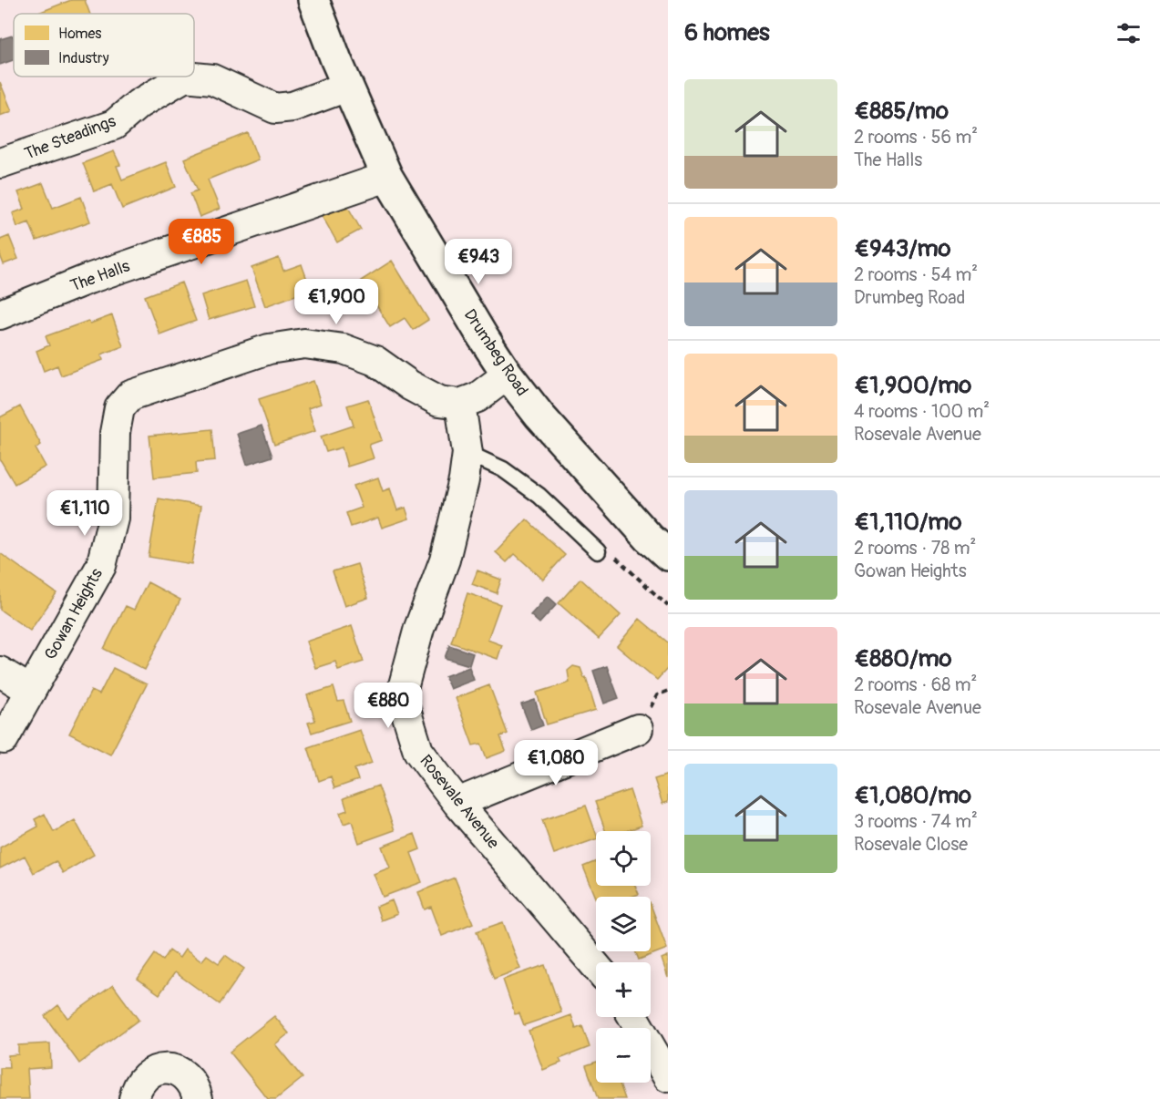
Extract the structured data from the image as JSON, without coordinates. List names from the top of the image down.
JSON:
{
  "streets": {
    "street": [
      "The Steadings",
      "The Halls",
      "Drumbeg Road",
      "Gowan Heights",
      "Rosevale Avenue"
    ]
  },
  "crossings": [
    ["The Steadings", "Drumbeg Road"],
    ["The Halls", "Drumbeg Road"],
    ["Gowan Heights", "Rosevale Avenue"]
  ],
  "legend": ["Homes", "Industry"],
  "page": {
    "heading": "6 homes",
    "list": [
      {
        "name": "€885/mo",
        "note": "2 rooms · 56 m² · The Halls"
      },
      {
        "name": "€943/mo",
        "note": "2 rooms · 54 m² · Drumbeg Road"
      },
      {
        "name": "€1,900/mo",
        "note": "4 rooms · 100 m² · Rosevale Avenue"
      },
      {
        "name": "€1,110/mo",
        "note": "2 rooms · 78 m² · Gowan Heights"
      },
      {
        "name": "€880/mo",
        "note": "2 rooms · 68 m² · Rosevale Avenue"
      },
      {
        "name": "€1,080/mo",
        "note": "3 rooms · 74 m² · Rosevale Close"
      }
    ],
    "price": [
      "€885",
      "€943",
      "€1,900",
      "€1,110",
      "€880",
      "€1,080"
    ],
    "map_buttons": ["+", "−"]
  }
}
